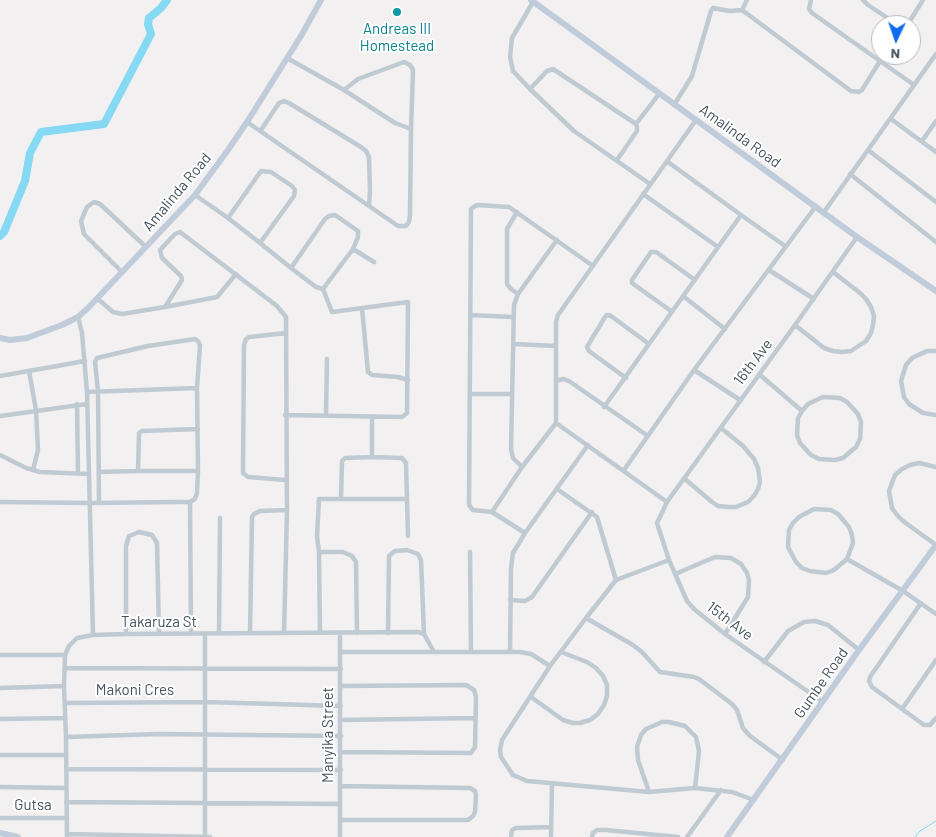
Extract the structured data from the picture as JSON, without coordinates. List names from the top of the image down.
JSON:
{
  "streets": {
    "street": [
      "Amalinda Road",
      "16th Ave",
      "15th Ave",
      "Takaruza St",
      "Gumbe Road",
      "Makoni Cres",
      "Manyika Street",
      "Gutsa"
    ]
  },
  "crossings": [
    ["Amalinda Road", "16th Ave"],
    ["16th Ave", "15th Ave"],
    ["15th Ave", "Gumbe Road"],
    ["Takaruza St", "Manyika Street"],
    ["Makoni Cres", "Manyika Street"]
  ],
  "places": ["Andreas III Homestead"],
  "north": "bottom"
}
